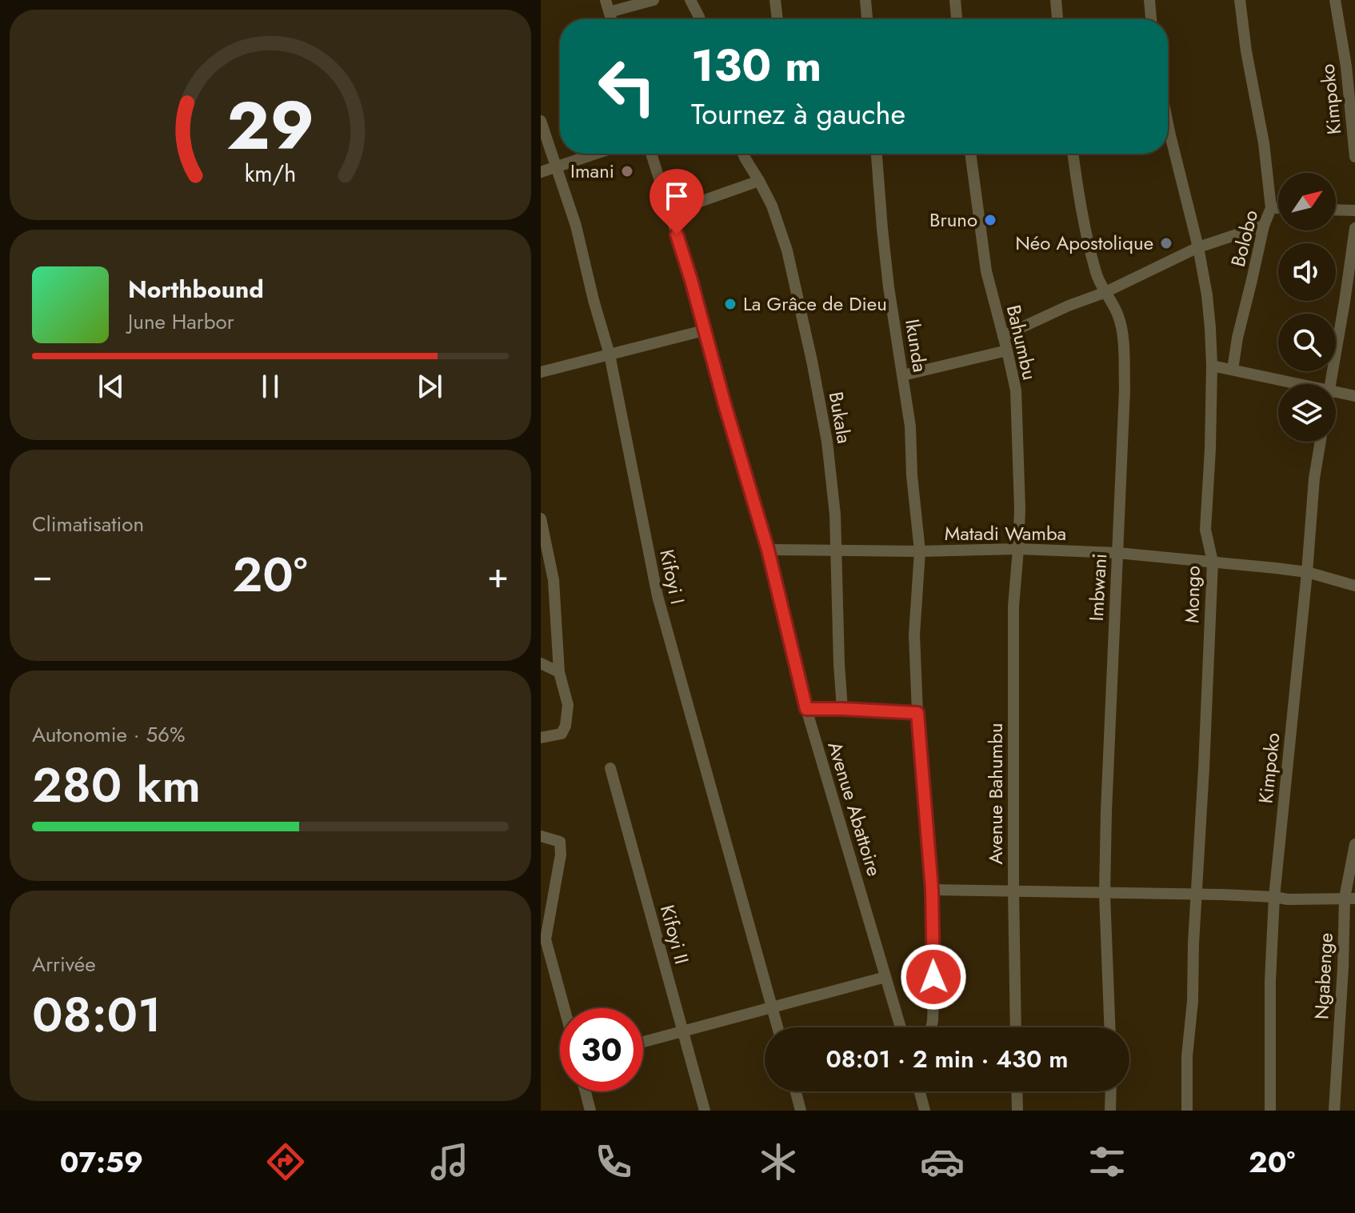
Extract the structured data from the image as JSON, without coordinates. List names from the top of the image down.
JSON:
{
  "streets": {
    "street": [
      "Kimpoko",
      "Bolobo",
      "Bahumbu",
      "Ikunda",
      "Bukala",
      "Matadi Wamba",
      "Kifoyi I",
      "Imbwani",
      "Mongo",
      "Avenue Bahumbu",
      "Avenue Abattoire",
      "Kifoyi II",
      "Ngabenge"
    ]
  },
  "crossings": [
    ["Kimpoko", "Matadi Wamba"],
    ["Bahumbu", "Matadi Wamba"],
    ["Bahumbu", "Avenue Bahumbu"],
    ["Ikunda", "Matadi Wamba"],
    ["Bukala", "Matadi Wamba"],
    ["Matadi Wamba", "Imbwani"],
    ["Matadi Wamba", "Mongo"],
    ["Matadi Wamba", "Avenue Bahumbu"],
    ["Matadi Wamba", "Avenue Abattoire"]
  ],
  "places": [
    "Imani",
    "Bruno",
    "Néo Apostolique",
    "La Grâce de Dieu"
  ],
  "north": "top right",
  "page": {
    "turn": ["130 m", "Tournez à gauche"],
    "song": ["Northbound", "June Harbor"],
    "tile": [
      "Climatisation",
      ["Autonomie · 56%", "280 km"],
      ["Arrivée", "08:01"]
    ],
    "heat": ["−", "20°", "+"],
    "limit": "30",
    "trip": "08:01 · 2 min · 430 m",
    "tabs": ["07:59", "20°"],
    "gauge": ["29", "km/h"]
  }
}
